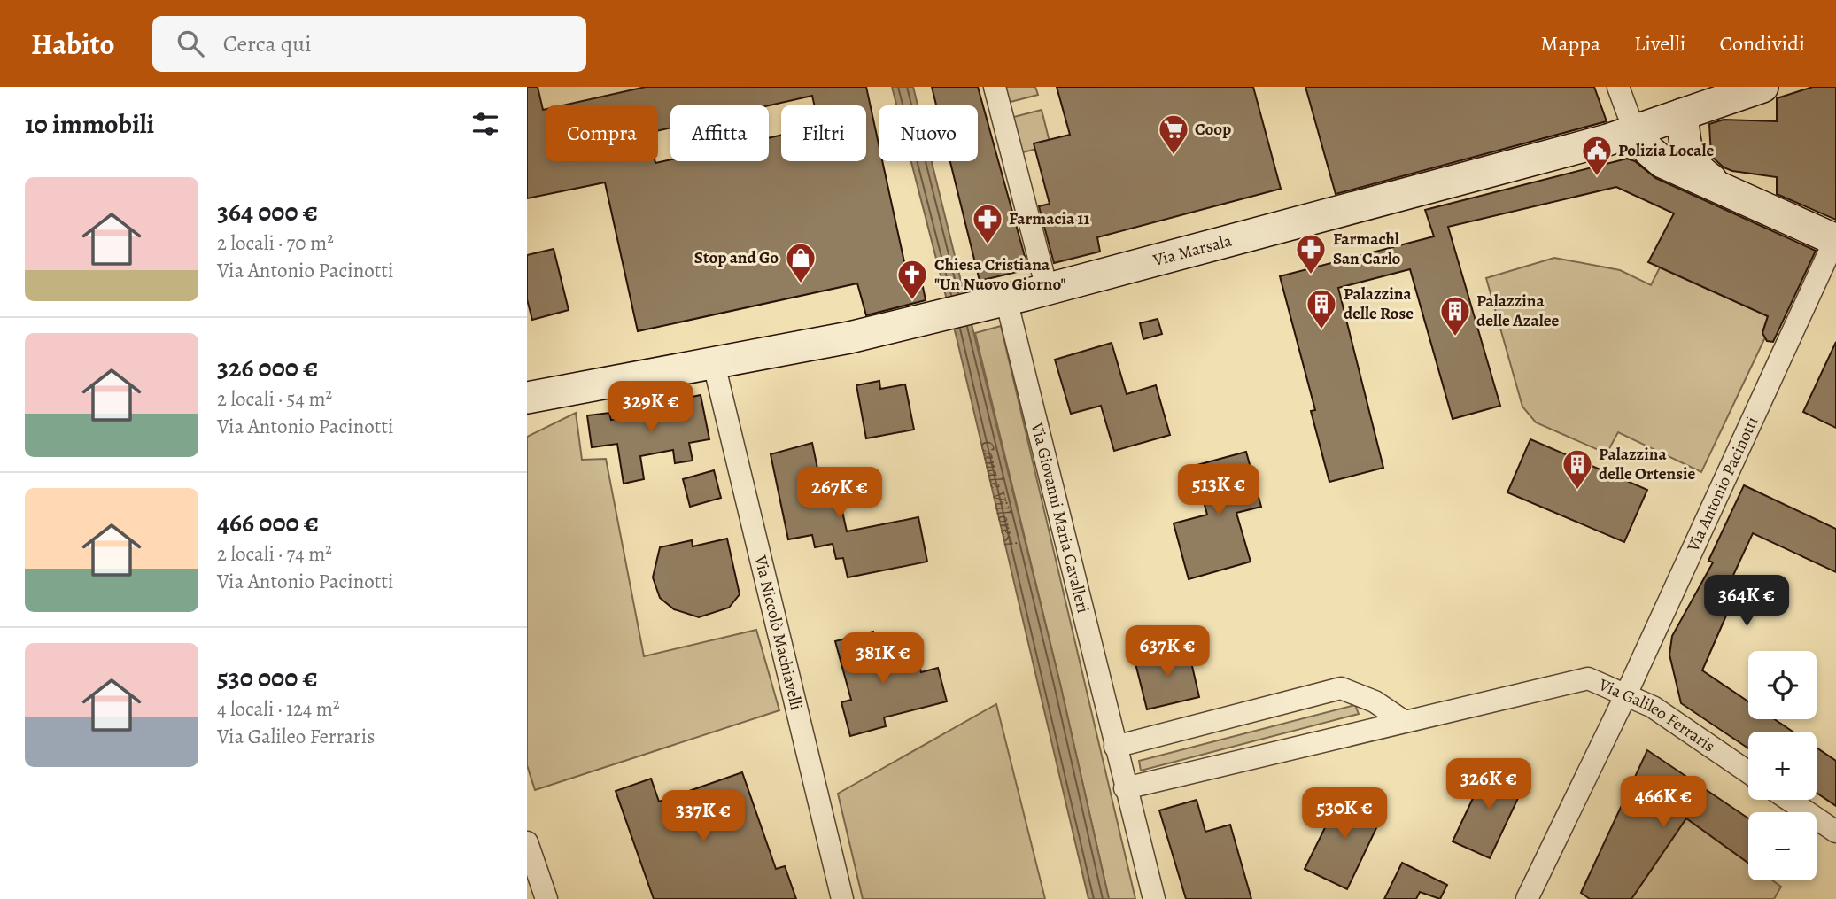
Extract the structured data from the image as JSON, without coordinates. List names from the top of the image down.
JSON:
{
  "streets": {
    "street": [
      "Via Marsala",
      "Via Antonio Pacinotti",
      "Via Giovanni Maria Cavalleri",
      "Via Niccolò Machiavelli",
      "Via Galileo Ferraris"
    ]
  },
  "crossings": [
    ["Via Marsala", "Via Giovanni Maria Cavalleri"],
    ["Via Marsala", "Via Niccolò Machiavelli"],
    ["Via Antonio Pacinotti", "Via Galileo Ferraris"],
    ["Via Giovanni Maria Cavalleri", "Via Galileo Ferraris"]
  ],
  "water": ["Canale Villoresi"],
  "places": {
    "supermarket": ["Coop"],
    "public building": ["Polizia Locale"],
    "pharmacy": ["Farmacia 11", "Farmachl San Carlo"],
    "shop": ["Stop and Go"],
    "church": ["Chiesa Cristiana \"Un Nuovo Giorno\""],
    "building": ["Palazzina delle Rose", "Palazzina delle Azalee", "Palazzina delle Ortensie"]
  },
  "page": {
    "header": "Habito",
    "search": "Cerca qui",
    "nav": ["Mappa", "Livelli", "Condividi"],
    "heading": "10 immobili",
    "chip": [
      "Compra",
      "Affitta",
      "Filtri",
      "Nuovo"
    ],
    "list": [
      {
        "name": "364 000 €",
        "note": "2 locali · 70 m² · Via Antonio Pacinotti"
      },
      {
        "name": "326 000 €",
        "note": "2 locali · 54 m² · Via Antonio Pacinotti"
      },
      {
        "name": "466 000 €",
        "note": "2 locali · 74 m² · Via Antonio Pacinotti"
      },
      {
        "name": "530 000 €",
        "note": "4 locali · 124 m² · Via Galileo Ferraris"
      }
    ],
    "price": [
      "329K €",
      "513K €",
      "267K €",
      "364K €",
      "637K €",
      "381K €",
      "326K €",
      "466K €",
      "530K €",
      "337K €"
    ],
    "map_buttons": ["+", "−"]
  }
}
